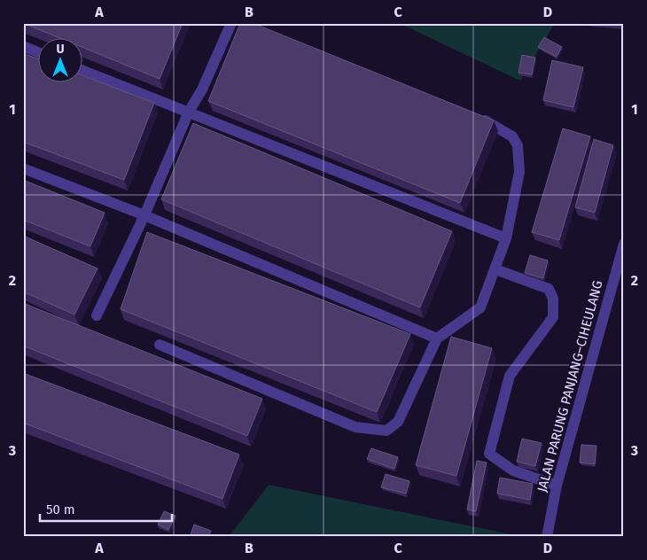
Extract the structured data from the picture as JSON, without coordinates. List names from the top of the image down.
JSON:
{
  "streets": {
    "street": ["JALAN PARUNG PANJANG–CIHEULANG"]
  },
  "scale_bar": "50 m",
  "north": "top",
  "grid": {
    "columns": [
      "A",
      "B",
      "C",
      "D"
    ],
    "rows": ["1", "2", "3"]
  }
}
